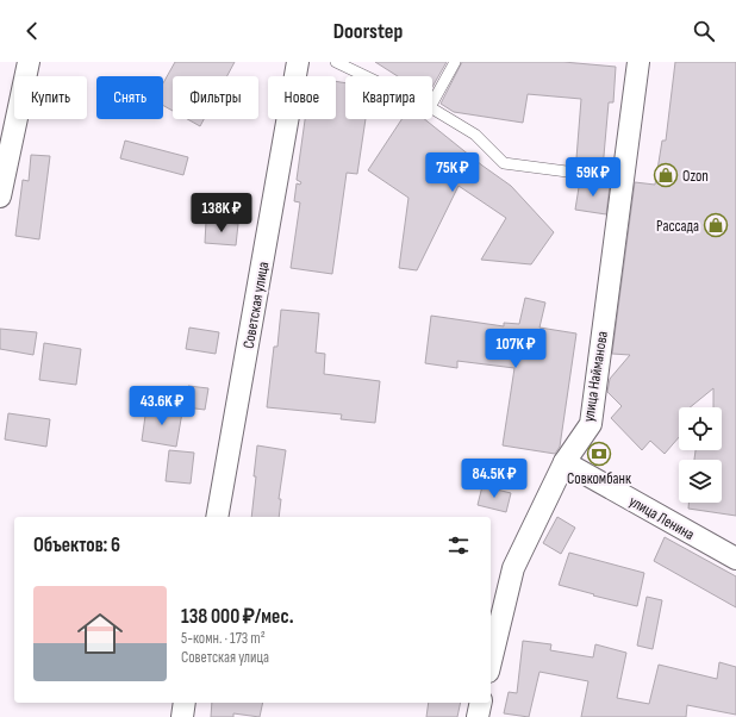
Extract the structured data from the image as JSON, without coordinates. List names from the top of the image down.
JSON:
{
  "streets": {
    "street": ["Советская улица", "улица Найманова", "улица Ленина"]
  },
  "crossings": [
    ["улица Найманова", "улица Ленина"]
  ],
  "places": {
    "shop": ["Ozon", "Рассада"],
    "bank": ["Совкомбанк"]
  },
  "page": {
    "header": "Doorstep",
    "chip": [
      "Купить",
      "Снять",
      "Фильтры",
      "Новое",
      "Квартира"
    ],
    "price": [
      "75K ₽",
      "59K ₽",
      "138K ₽",
      "107K ₽",
      "43.6K ₽",
      "84.5K ₽"
    ],
    "heading": "Объектов: 6",
    "list": [
      {
        "name": "138 000 ₽/мес.",
        "note": "5-комн. · 173 m² · Советская улица"
      }
    ]
  }
}
